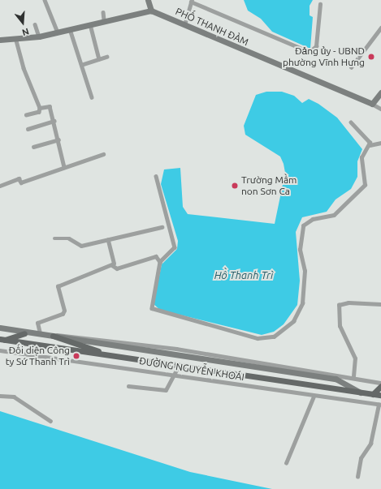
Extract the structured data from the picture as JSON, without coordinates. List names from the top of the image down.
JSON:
{
  "streets": {
    "main road": ["ĐƯỜNG NGUYỄN KHOÁI"],
    "street": ["PHỐ THANH ĐÀM"]
  },
  "water": ["Hồ Thanh Trì"],
  "places": ["Đảng ủy - UBND phường Vĩnh Hưng", "Trường Mầm non Sơn Ca", "Đối diện Công ty Sứ Thanh Trì"],
  "north": "bottom"
}
